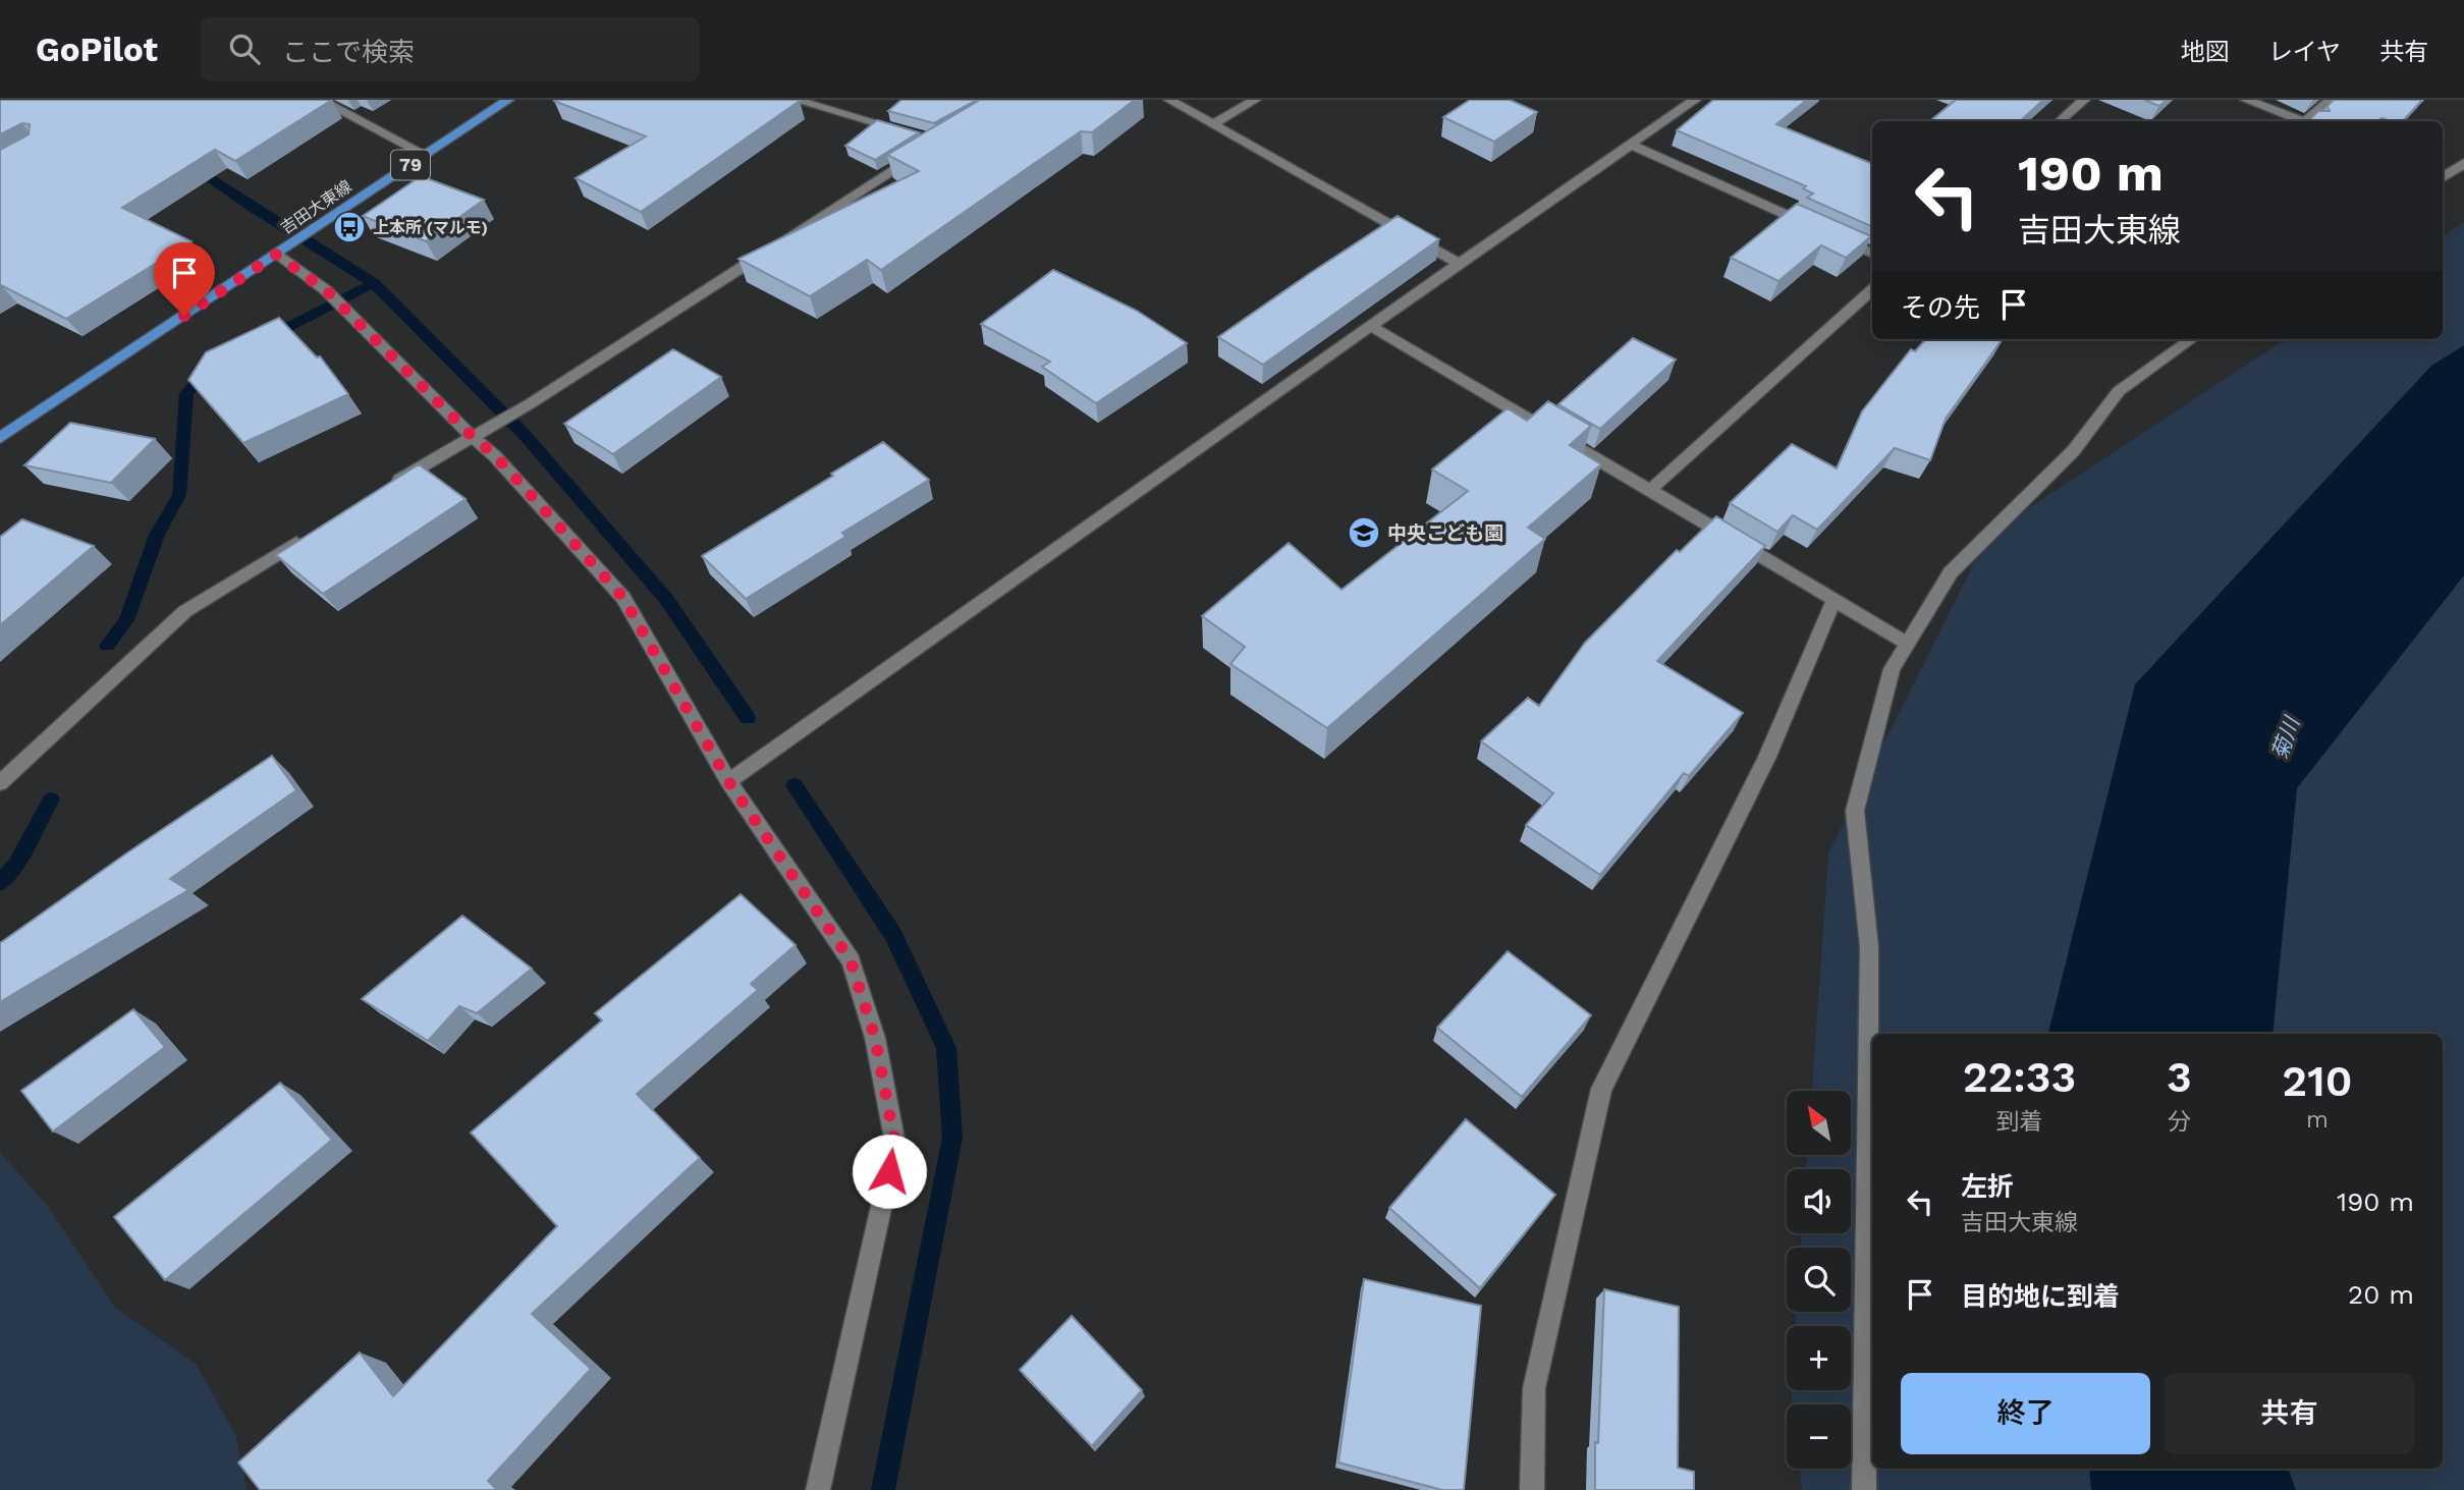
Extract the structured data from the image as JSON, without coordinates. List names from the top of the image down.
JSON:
{
  "streets": {
    "main road": ["79", "吉田大東線"]
  },
  "water": ["菊川"],
  "places": {
    "bus stop": ["上本所 (マルモ)"],
    "school or university": ["中央こども園"]
  },
  "north": "top left",
  "page": {
    "header": "GoPilot",
    "search": "ここで検索",
    "nav": ["地図", "レイヤ", "共有"],
    "turn": ["190 m", "吉田大東線"],
    "then": "その先",
    "eta": [
      "22:33",
      "到着",
      "3",
      "分",
      "210",
      "m"
    ],
    "map_buttons": ["+", "−"],
    "list": [
      {
        "name": "左折",
        "note": "吉田大東線",
        "value": "190 m"
      },
      {
        "name": "目的地に到着",
        "value": "20 m"
      }
    ],
    "buttons": ["終了", "共有"]
  }
}
